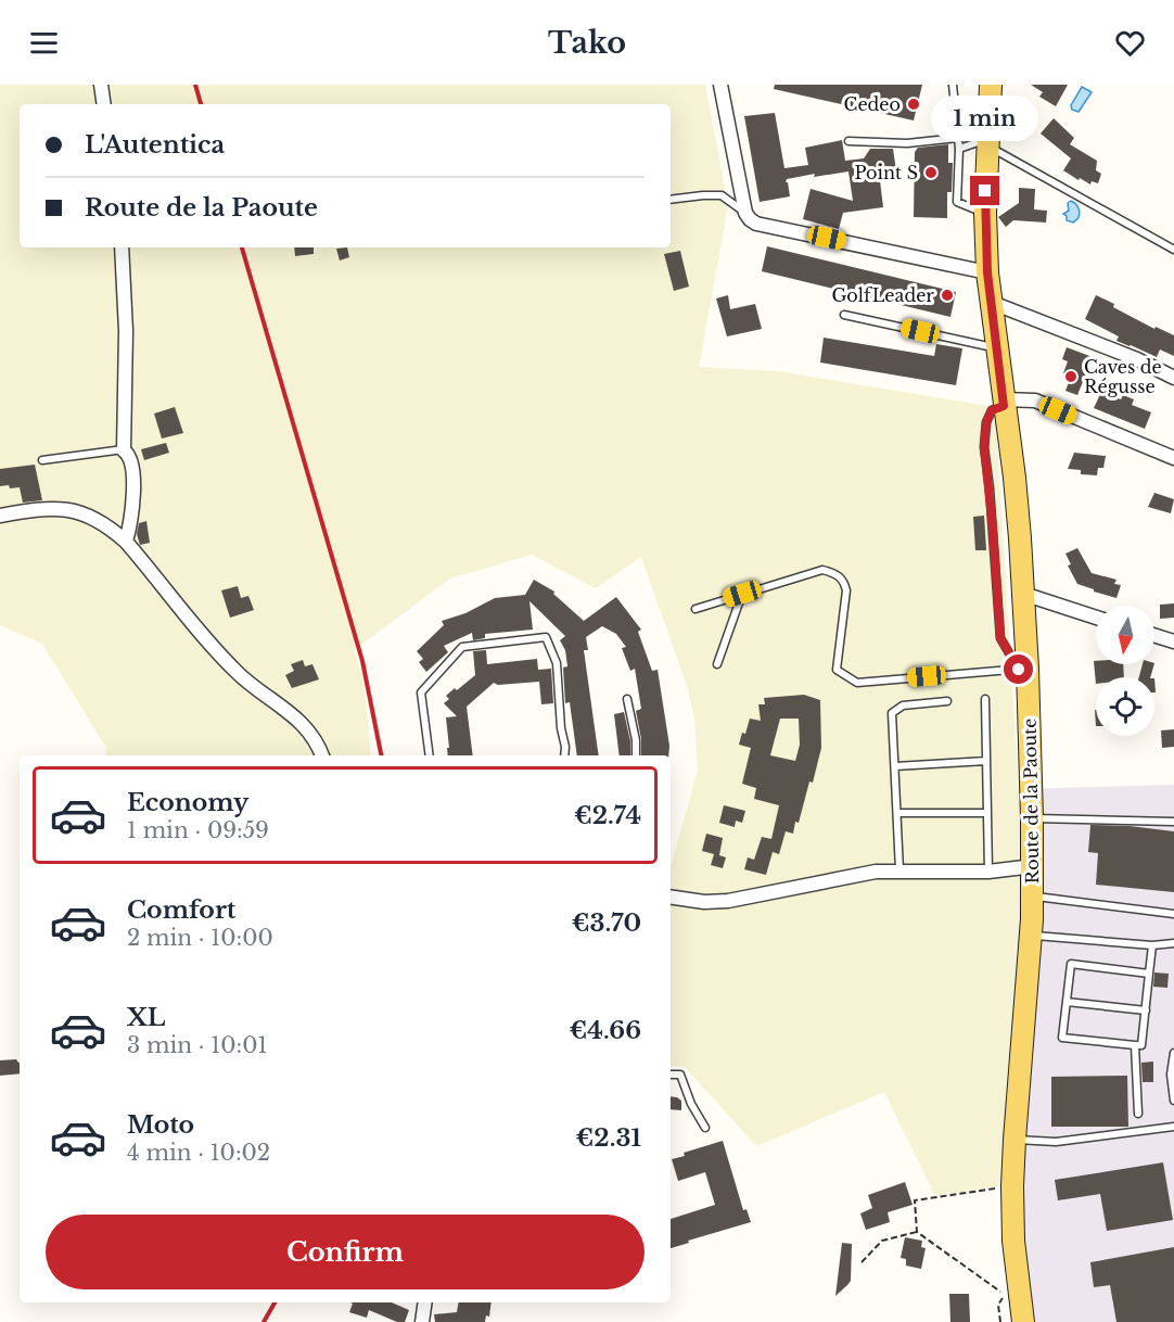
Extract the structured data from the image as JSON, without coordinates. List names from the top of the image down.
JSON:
{
  "streets": {
    "main road": ["Route de la Paoute"]
  },
  "places": [
    "Cedeo",
    "Point S",
    "GolfLeader",
    "Caves de Régusse"
  ],
  "north": "bottom",
  "page": {
    "header": "Tako",
    "bubble": "1 min",
    "banner": ["L'Autentica", "Route de la Paoute"],
    "list": [
      {
        "name": "Economy",
        "note": "1 min · 09:59",
        "value": "€2.74"
      },
      {
        "name": "Comfort",
        "note": "2 min · 10:00",
        "value": "€3.70"
      },
      {
        "name": "XL",
        "note": "3 min · 10:01",
        "value": "€4.66"
      },
      {
        "name": "Moto",
        "note": "4 min · 10:02",
        "value": "€2.31"
      }
    ],
    "buttons": "Confirm"
  }
}
